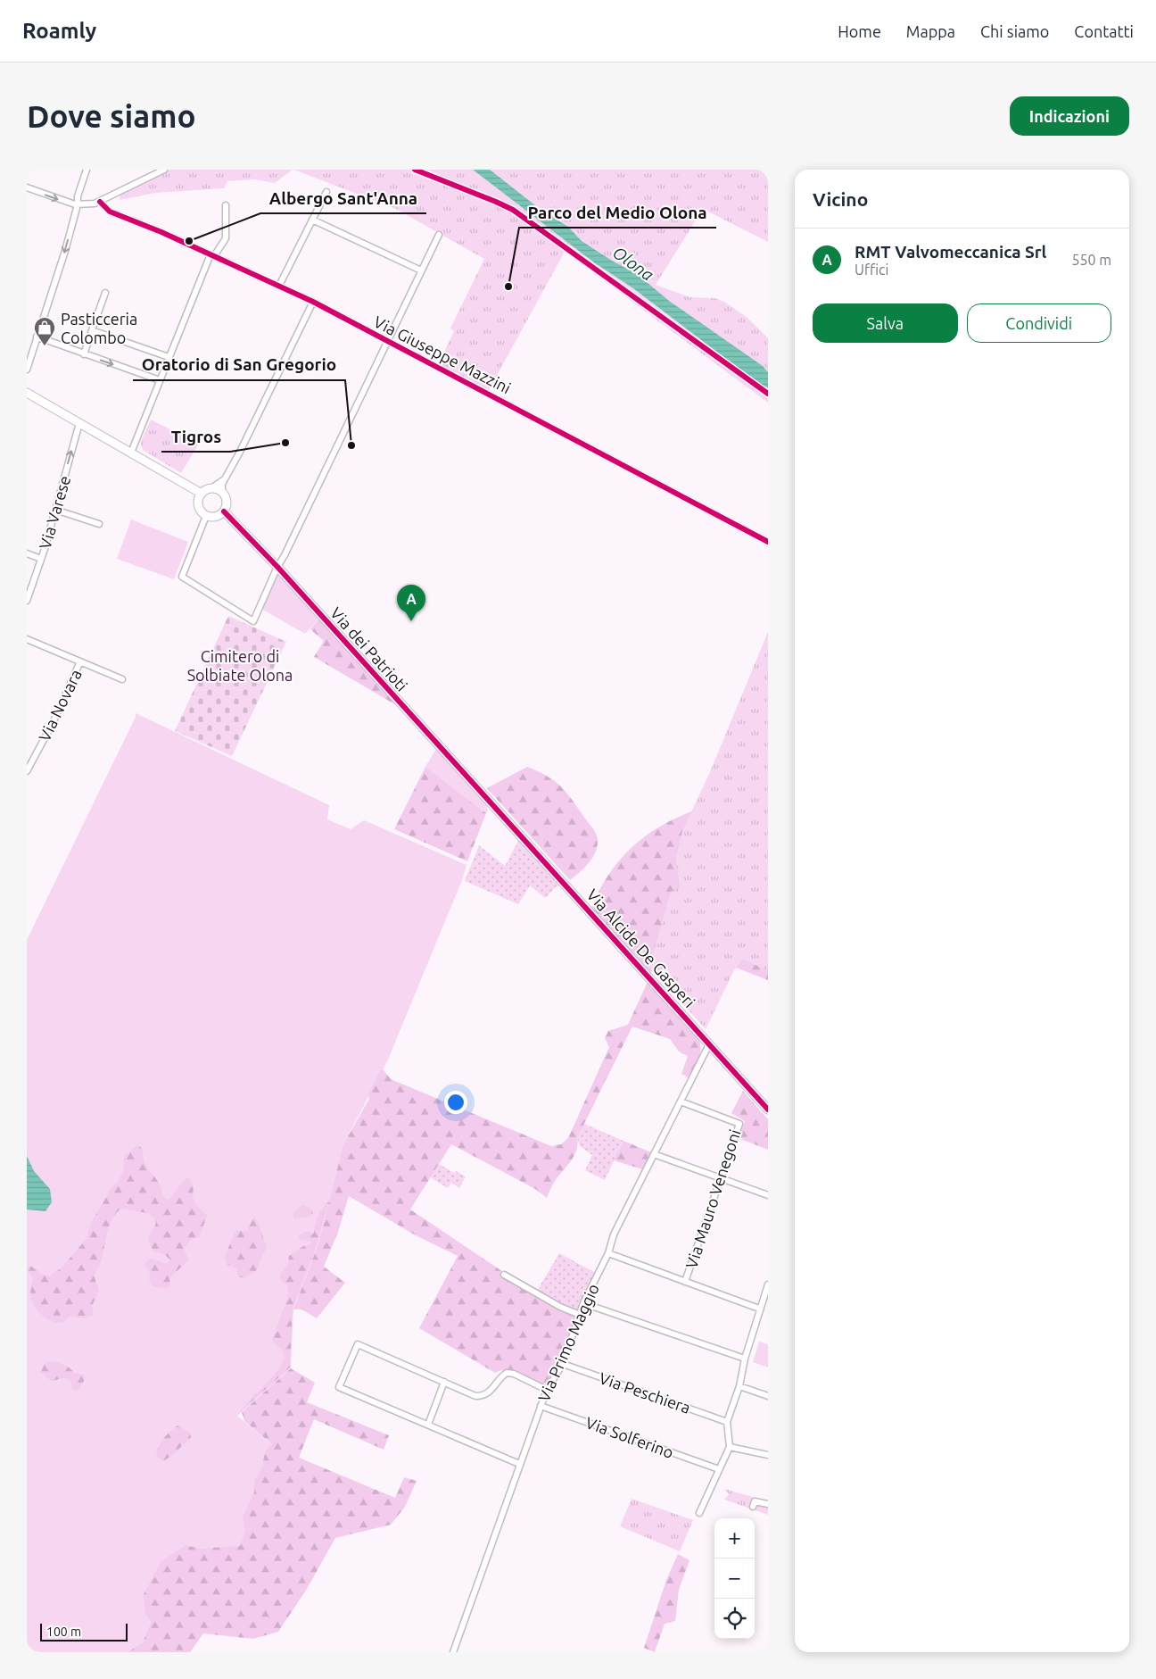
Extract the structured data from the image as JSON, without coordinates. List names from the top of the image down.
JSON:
{
  "streets": {
    "street": [
      "Via Giuseppe Mazzini",
      "Via Varese",
      "Via dei Patrioti",
      "Via Novara",
      "Via Alcide De Gasperi",
      "Via Mauro Venegoni",
      "Via Primo Maggio",
      "Via Peschiera",
      "Via Solferino"
    ]
  },
  "crossings": [
    ["Via dei Patrioti", "Via Alcide De Gasperi"],
    ["Via Alcide De Gasperi", "Via Primo Maggio"],
    ["Via Mauro Venegoni", "Via Primo Maggio"],
    ["Via Primo Maggio", "Via Peschiera"],
    ["Via Primo Maggio", "Via Solferino"]
  ],
  "one_way": ["Via Varese"],
  "water": ["Olona"],
  "parks": ["Cimitero di Solbiate Olona"],
  "places": {
    "other": [
      "Albergo Sant'Anna",
      "Parco del Medio Olona",
      "Tigros",
      "Oratorio di San Gregorio"
    ],
    "shop": ["Pasticceria Colombo"]
  },
  "scale_bar": "100 m",
  "page": {
    "header": "Roamly",
    "nav": [
      "Home",
      "Mappa",
      "Chi siamo",
      "Contatti"
    ],
    "buttons": [
      "Indicazioni",
      ["Salva", "Condividi"]
    ],
    "title": "Dove siamo",
    "heading": "Vicino",
    "list": [
      {
        "mark": "A",
        "name": "RMT Valvomeccanica Srl",
        "note": "Uffici",
        "value": "550 m"
      }
    ],
    "pins": "A",
    "map_buttons": ["+", "−"],
    "scale": "100 m"
  }
}
